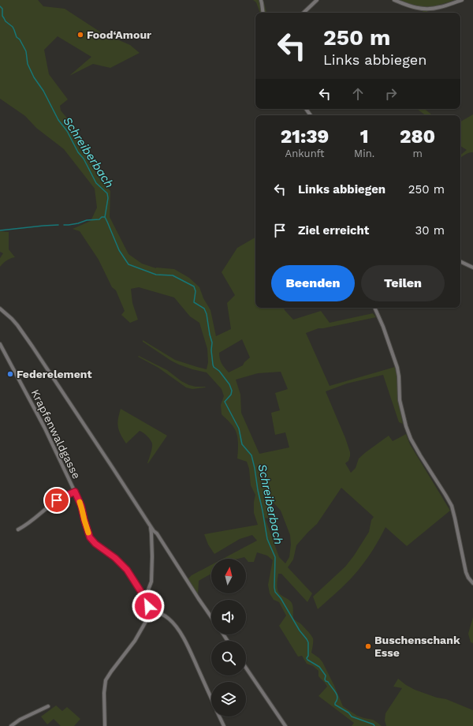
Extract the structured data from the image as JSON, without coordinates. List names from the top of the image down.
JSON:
{
  "streets": {
    "street": ["Krapfenwaldgasse"]
  },
  "water": ["Schreiberbach"],
  "places": ["Food‘Amour", "Federelement", "Buschenschank Esse"],
  "north": "top",
  "page": {
    "turn": ["250 m", "Links abbiegen"],
    "eta": [
      "21:39",
      "Ankunft",
      "1",
      "Min.",
      "280",
      "m"
    ],
    "list": [
      {
        "name": "Links abbiegen",
        "value": "250 m"
      },
      {
        "name": "Ziel erreicht",
        "value": "30 m"
      }
    ],
    "buttons": ["Beenden", "Teilen"]
  }
}
